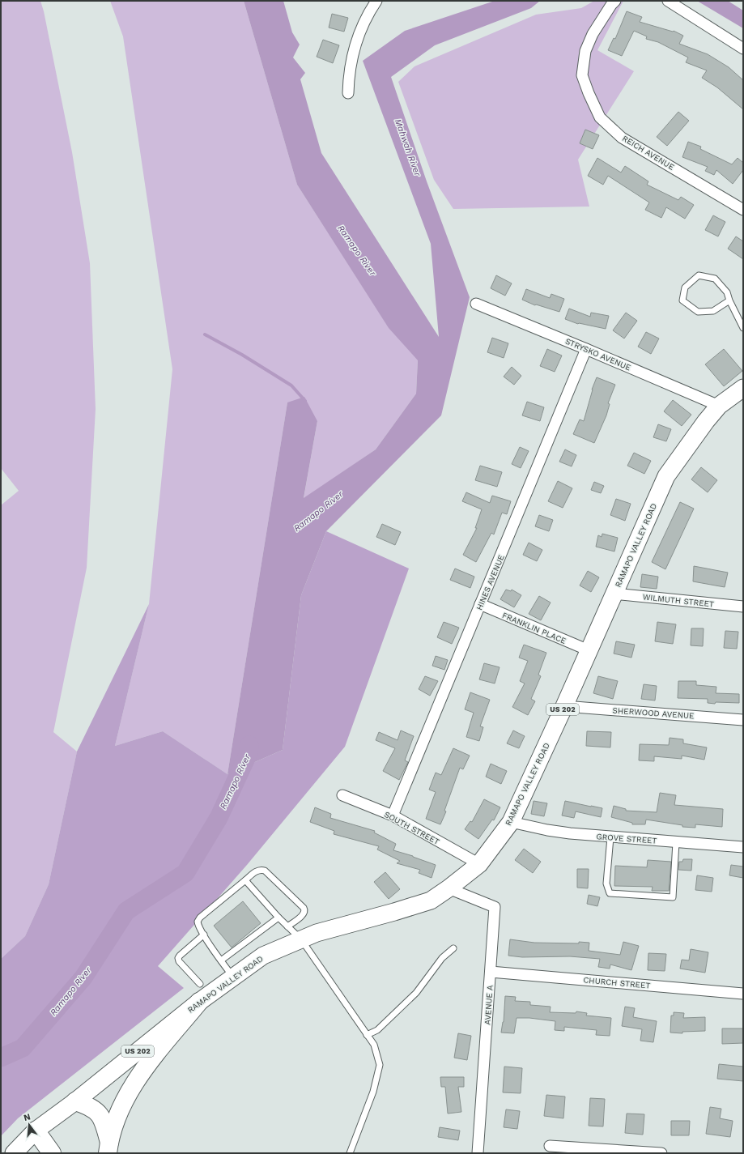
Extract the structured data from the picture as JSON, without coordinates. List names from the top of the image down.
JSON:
{
  "streets": {
    "main road": ["RAMAPO VALLEY ROAD", "US 202"],
    "street": [
      "REICH AVENUE",
      "STRYSKO AVENUE",
      "HINES AVENUE",
      "WILMUTH STREET",
      "FRANKLIN PLACE",
      "SHERWOOD AVENUE",
      "SOUTH STREET",
      "GROVE STREET",
      "CHURCH STREET",
      "AVENUE A"
    ]
  },
  "crossings": [
    ["STRYSKO AVENUE", "RAMAPO VALLEY ROAD"],
    ["STRYSKO AVENUE", "HINES AVENUE"],
    ["RAMAPO VALLEY ROAD", "WILMUTH STREET"],
    ["RAMAPO VALLEY ROAD", "FRANKLIN PLACE"],
    ["RAMAPO VALLEY ROAD", "SHERWOOD AVENUE"],
    ["RAMAPO VALLEY ROAD", "SOUTH STREET"],
    ["RAMAPO VALLEY ROAD", "GROVE STREET"],
    ["RAMAPO VALLEY ROAD", "AVENUE A"],
    ["HINES AVENUE", "FRANKLIN PLACE"],
    ["HINES AVENUE", "SOUTH STREET"],
    ["CHURCH STREET", "AVENUE A"]
  ],
  "water": ["Mahwah River", "Ramapo River"],
  "north": "top"
}
